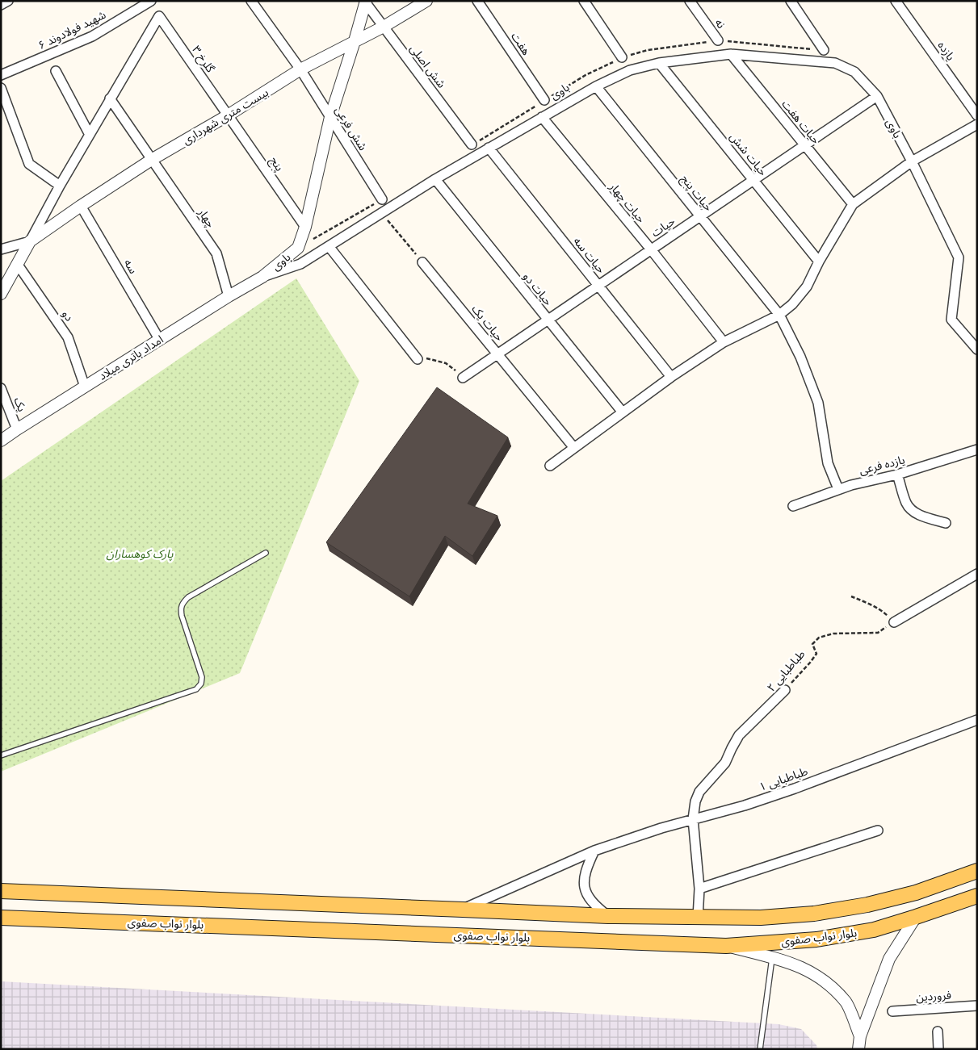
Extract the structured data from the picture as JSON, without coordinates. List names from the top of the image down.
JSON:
{
  "streets": {
    "main road": ["بلوار نواب صفوی"],
    "street": [
      "نه",
      "شهید فولادوند ۶",
      "هفت",
      "یازده",
      "گلرخ ۳",
      "شش اصلی",
      "باوی",
      "بیست متری شهرداری",
      "حیات هفت",
      "شش فرعی",
      "حیات شش",
      "پنج",
      "حیات پنج",
      "حیات چهار",
      "چهار",
      "حیات",
      "حیات سه",
      "سه",
      "حیات دو",
      "دو",
      "حیات یک",
      "امداد باتری میلاد",
      "یک",
      "یازده فرعی",
      "طباطبایی ۲",
      "طباطبایی ۱",
      "فروردین"
    ]
  },
  "crossings": [
    ["نه", "باوی"],
    ["هفت", "باوی"],
    ["گلرخ ۳", "بیست متری شهرداری"],
    ["گلرخ ۳", "پنج"],
    ["گلرخ ۳", "چهار"],
    ["شش اصلی", "باوی"],
    ["شش اصلی", "بیست متری شهرداری"],
    ["باوی", "حیات هفت"],
    ["باوی", "شش فرعی"],
    ["باوی", "حیات شش"],
    ["باوی", "حیات پنج"],
    ["باوی", "حیات چهار"],
    ["باوی", "حیات"],
    ["باوی", "حیات سه"],
    ["باوی", "حیات دو"],
    ["باوی", "امداد باتری میلاد"],
    ["بیست متری شهرداری", "شش فرعی"],
    ["بیست متری شهرداری", "پنج"],
    ["بیست متری شهرداری", "چهار"],
    ["بیست متری شهرداری", "سه"],
    ["حیات هفت", "حیات"],
    ["حیات شش", "حیات"],
    ["حیات پنج", "حیات"],
    ["حیات پنج", "یازده فرعی"],
    ["حیات چهار", "حیات"],
    ["چهار", "امداد باتری میلاد"],
    ["حیات", "حیات سه"],
    ["حیات", "حیات دو"],
    ["حیات", "حیات یک"],
    ["سه", "امداد باتری میلاد"],
    ["دو", "امداد باتری میلاد"],
    ["امداد باتری میلاد", "یک"],
    ["طباطبایی ۲", "طباطبایی ۱"]
  ],
  "parks": ["پارک کوهساران"]
}
